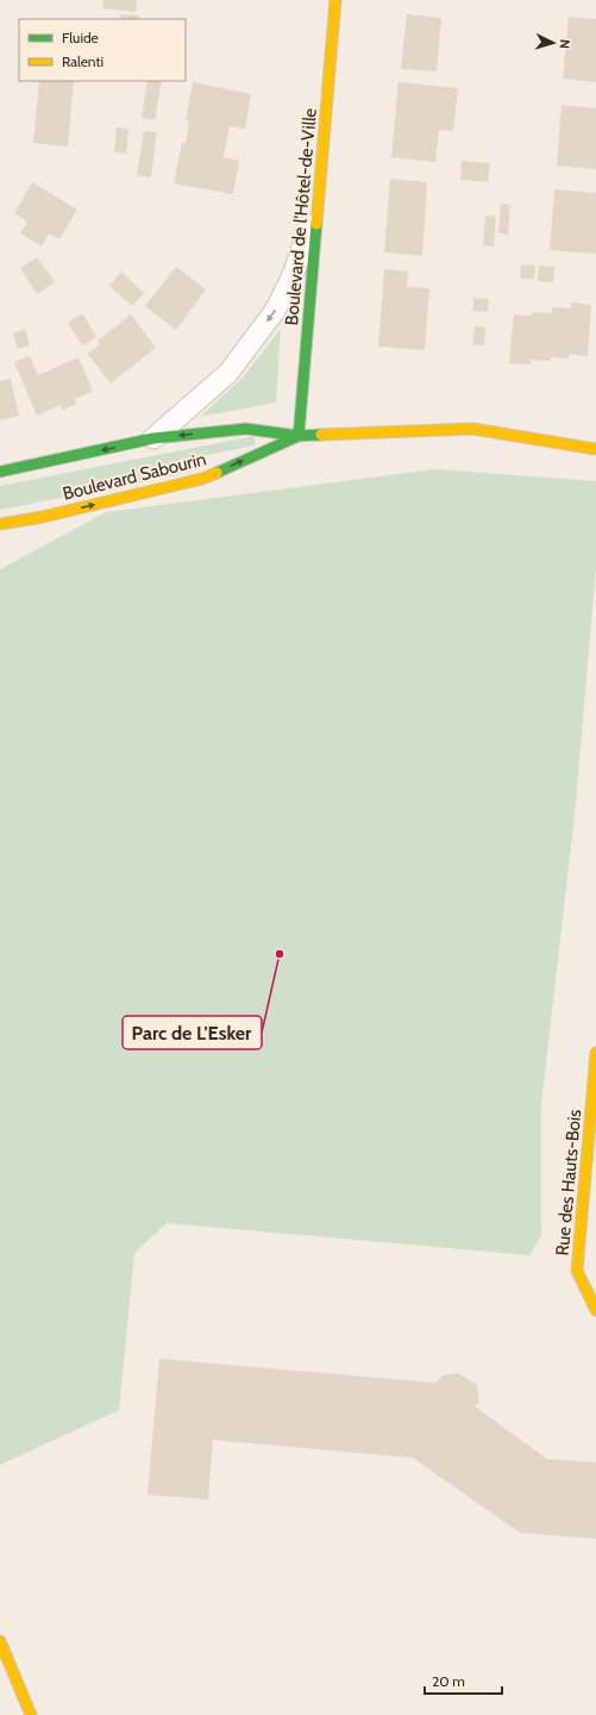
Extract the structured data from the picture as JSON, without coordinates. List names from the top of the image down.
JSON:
{
  "streets": {
    "street": ["Boulevard de l'Hôtel-de-Ville", "Boulevard Sabourin", "Rue des Hauts-Bois"]
  },
  "crossings": [
    ["Boulevard de l'Hôtel-de-Ville", "Boulevard Sabourin"]
  ],
  "places": ["Parc de L'Esker"],
  "legend": ["Fluide", "Ralenti"],
  "scale_bar": "20 m",
  "north": "right"
}
